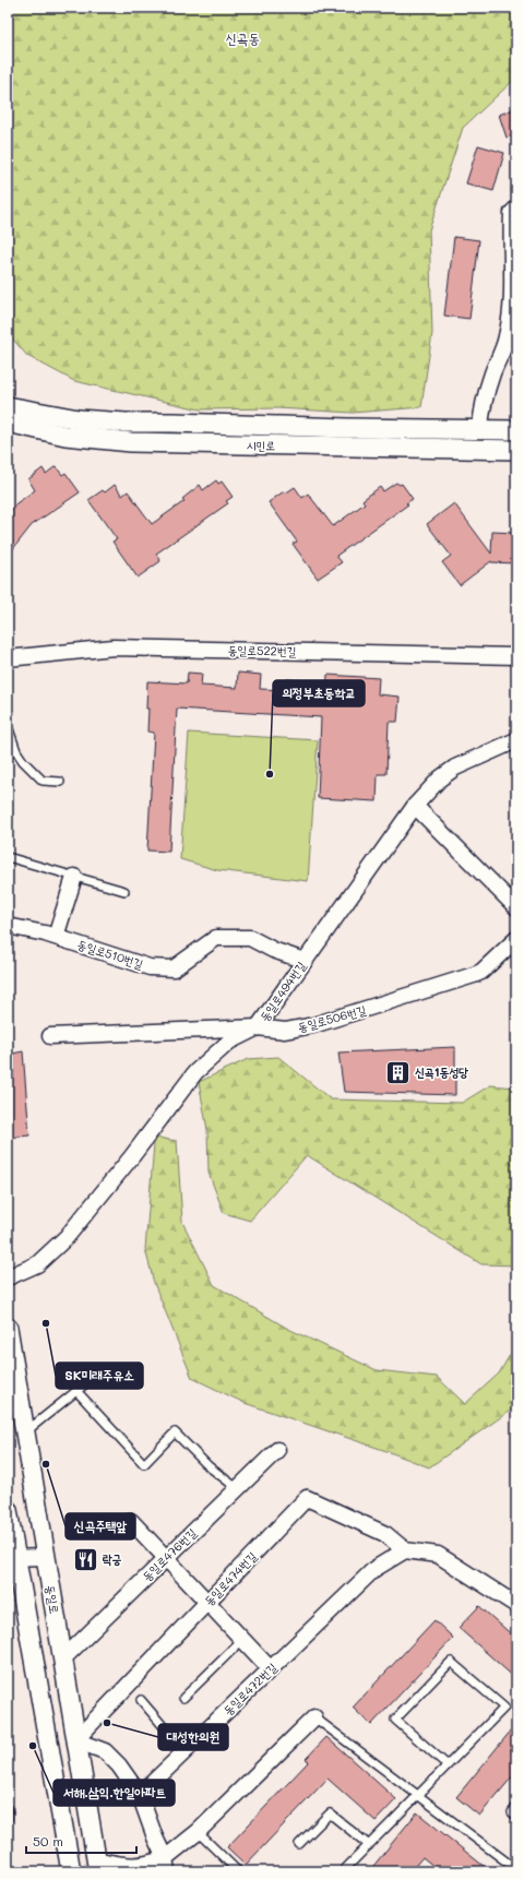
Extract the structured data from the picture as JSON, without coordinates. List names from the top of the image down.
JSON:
{
  "streets": {
    "street": [
      "시민로",
      "동일로522번길",
      "동일로510번길",
      "동일로494번길",
      "동일로506번길",
      "동일로476번길",
      "동일로474번길",
      "동일로",
      "동일로472번길"
    ]
  },
  "crossings": [
    ["동일로510번길", "동일로494번길"],
    ["동일로494번길", "동일로506번길"],
    ["동일로476번길", "동일로"],
    ["동일로474번길", "동일로"],
    ["동일로474번길", "동일로472번길"]
  ],
  "districts": ["신곡동"],
  "places": {
    "other": [
      "의정부초등학교",
      "SK미래주유소",
      "신곡주택앞",
      "대성한의원",
      "서해.삼익.한일아파트"
    ],
    "building": ["신곡1동성당"],
    "restaurant": ["락궁"]
  },
  "scale_bar": "50 m"
}
